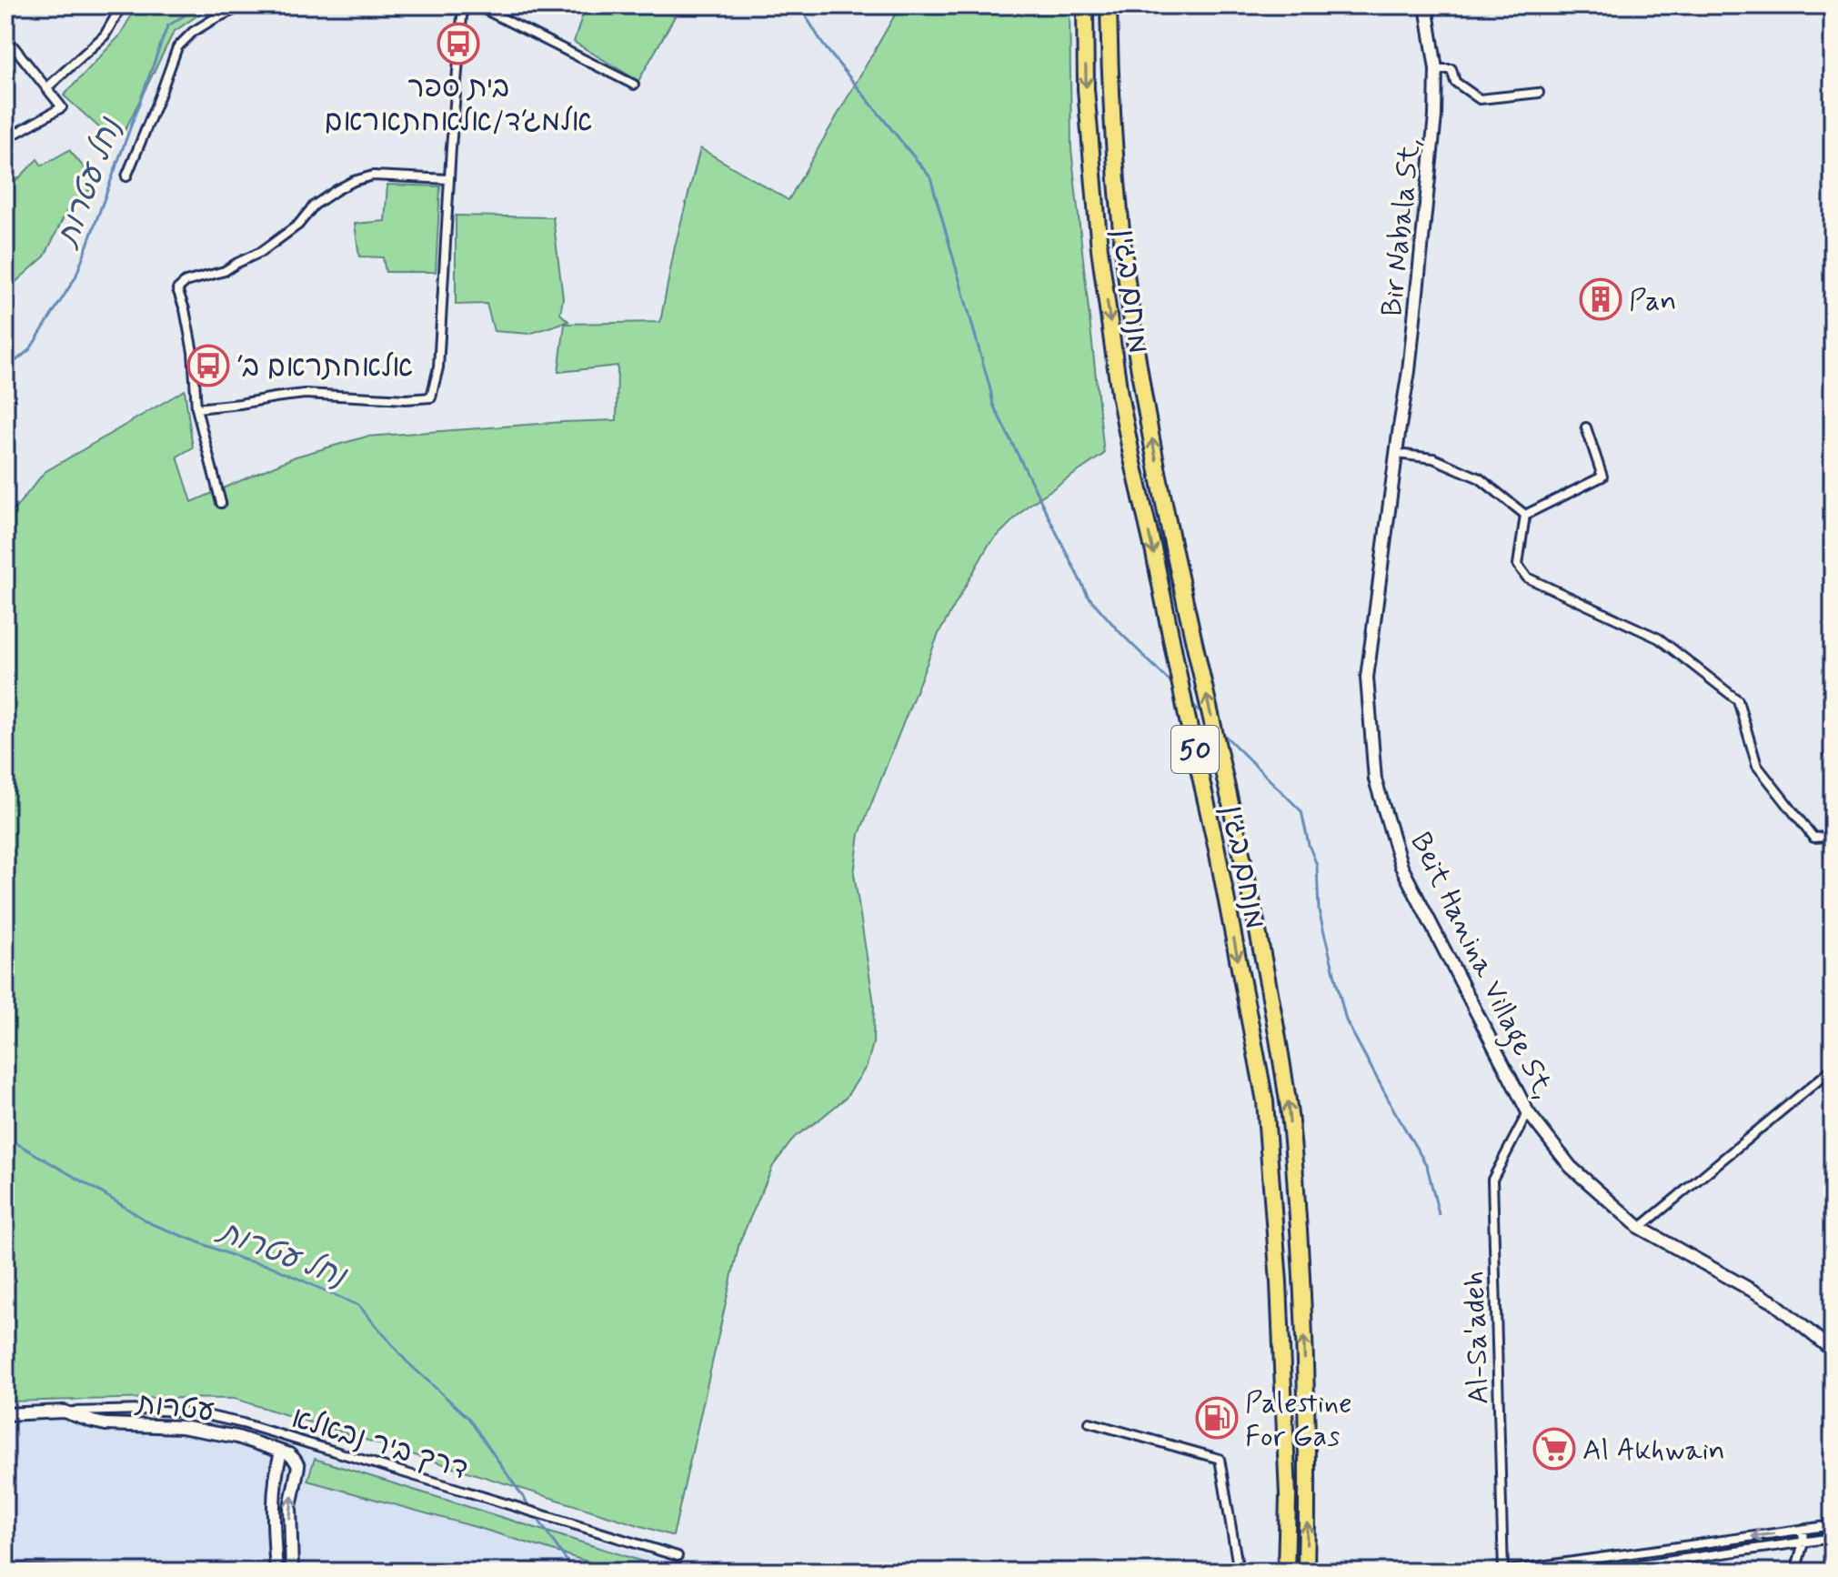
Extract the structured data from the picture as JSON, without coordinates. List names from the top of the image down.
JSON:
{
  "streets": {
    "highway": ["מנחם בגין", "50"],
    "street": [
      "Bir Nabala St,",
      "Beit Hanina Village St,",
      "Al-Sa'adeh",
      "עטרות",
      "דרך ביר נבאלא"
    ]
  },
  "crossings": [
    ["Bir Nabala St,", "Beit Hanina Village St,"],
    ["Beit Hanina Village St,", "Al-Sa'adeh"],
    ["עטרות", "דרך ביר נבאלא"]
  ],
  "water": ["נחל עטרות"],
  "places": {
    "bus stop": ["בית ספר אלמג׳ד/אלאחתאראם", "אלאחתראם ב׳"],
    "building": ["Pan"],
    "fuel station": ["Palestine For Gas"],
    "supermarket": ["Al Akhwain"]
  }
}
